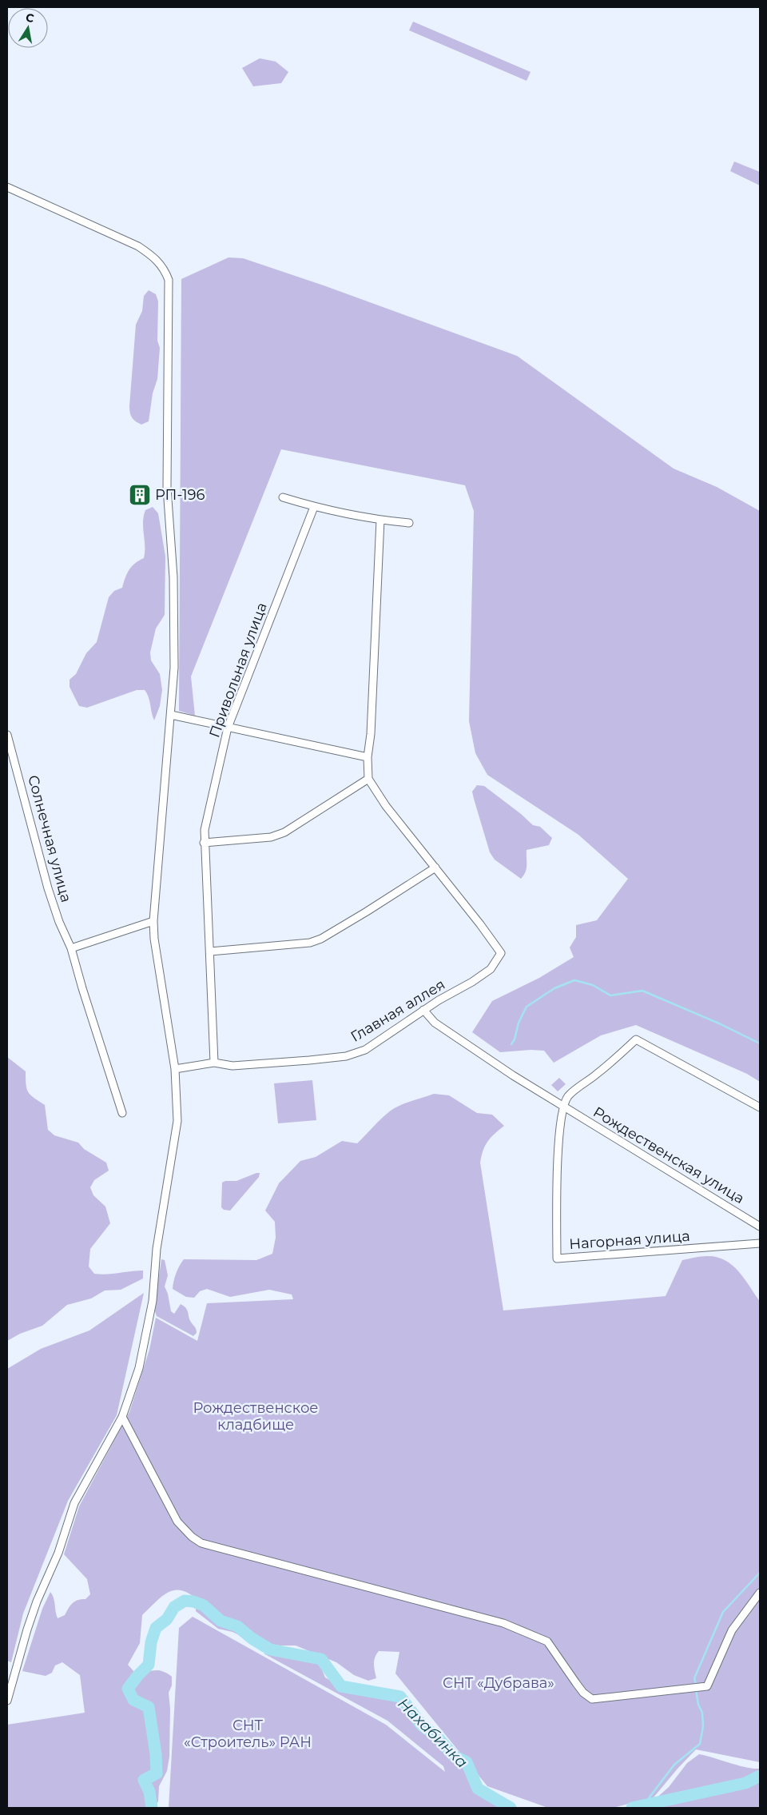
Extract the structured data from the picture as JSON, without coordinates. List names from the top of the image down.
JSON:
{
  "streets": {
    "street": [
      "Привольная улица",
      "Солнечная улица",
      "Главная аллея",
      "Рождественская улица",
      "Нагорная улица"
    ]
  },
  "crossings": [
    ["Привольная улица", "Главная аллея"],
    ["Главная аллея", "Рождественская улица"],
    ["Рождественская улица", "Нагорная улица"]
  ],
  "water": ["Нахабинка"],
  "parks": ["Рождественское кладбище", "СНТ «Дубрава»", "СНТ «Строитель» РАН"],
  "places": {
    "building": ["РП-196"]
  },
  "north": "top"
}
